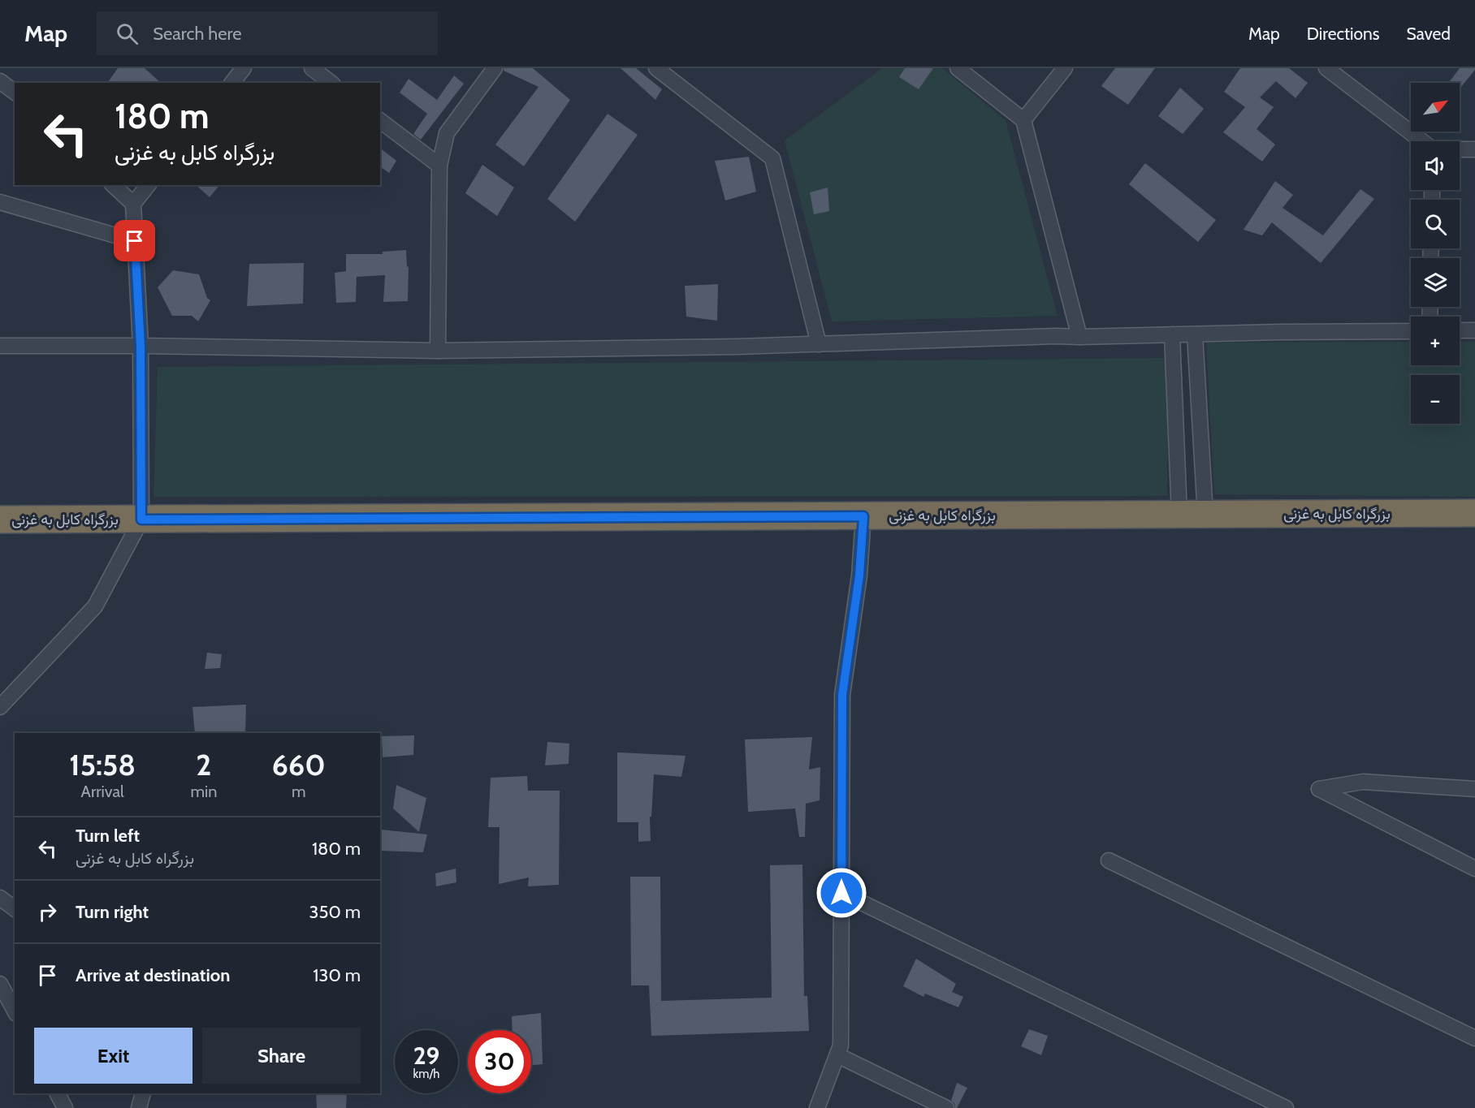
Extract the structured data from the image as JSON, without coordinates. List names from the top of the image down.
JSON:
{
  "streets": {
    "highway": ["بزرگراه کابل به غزنی"]
  },
  "north": "top right",
  "page": {
    "header": "Map",
    "search": "Search here",
    "nav": ["Map", "Directions", "Saved"],
    "map_buttons": ["+", "−"],
    "turn": ["180 m", "بزرگراه کابل به غزنی"],
    "eta": [
      "15:58",
      "Arrival",
      "2",
      "min",
      "660",
      "m"
    ],
    "list": [
      {
        "name": "Turn left",
        "note": "بزرگراه کابل به غزنی",
        "value": "180 m"
      },
      {
        "name": "Turn right",
        "value": "350 m"
      },
      {
        "name": "Arrive at destination",
        "value": "130 m"
      }
    ],
    "buttons": ["Exit", "Share"],
    "speed": "29 km/h",
    "limit": "30"
  }
}
